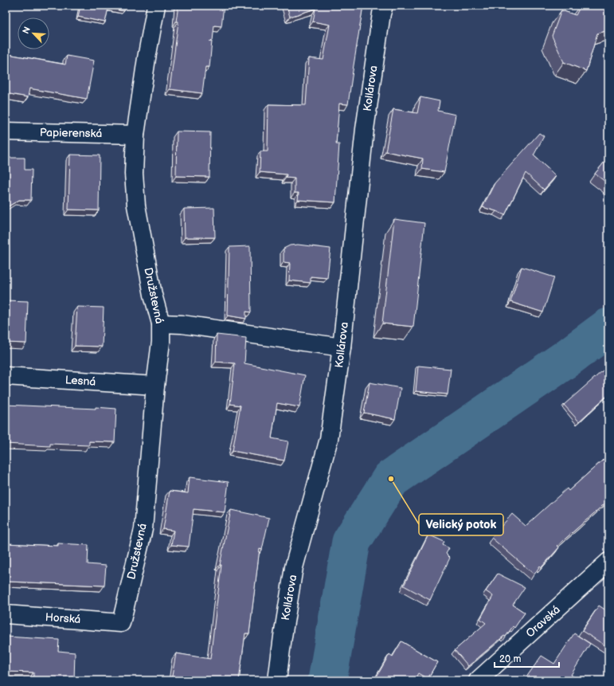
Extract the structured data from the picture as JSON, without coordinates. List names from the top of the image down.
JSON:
{
  "streets": {
    "street": [
      "Kollárova",
      "Papierenská",
      "Družstevná",
      "Lesná",
      "Horská",
      "Oravská"
    ]
  },
  "crossings": [
    ["Papierenská", "Družstevná"],
    ["Družstevná", "Lesná"],
    ["Družstevná", "Horská"]
  ],
  "places": ["Velický potok"],
  "scale_bar": "20 m",
  "north": "top left"
}
